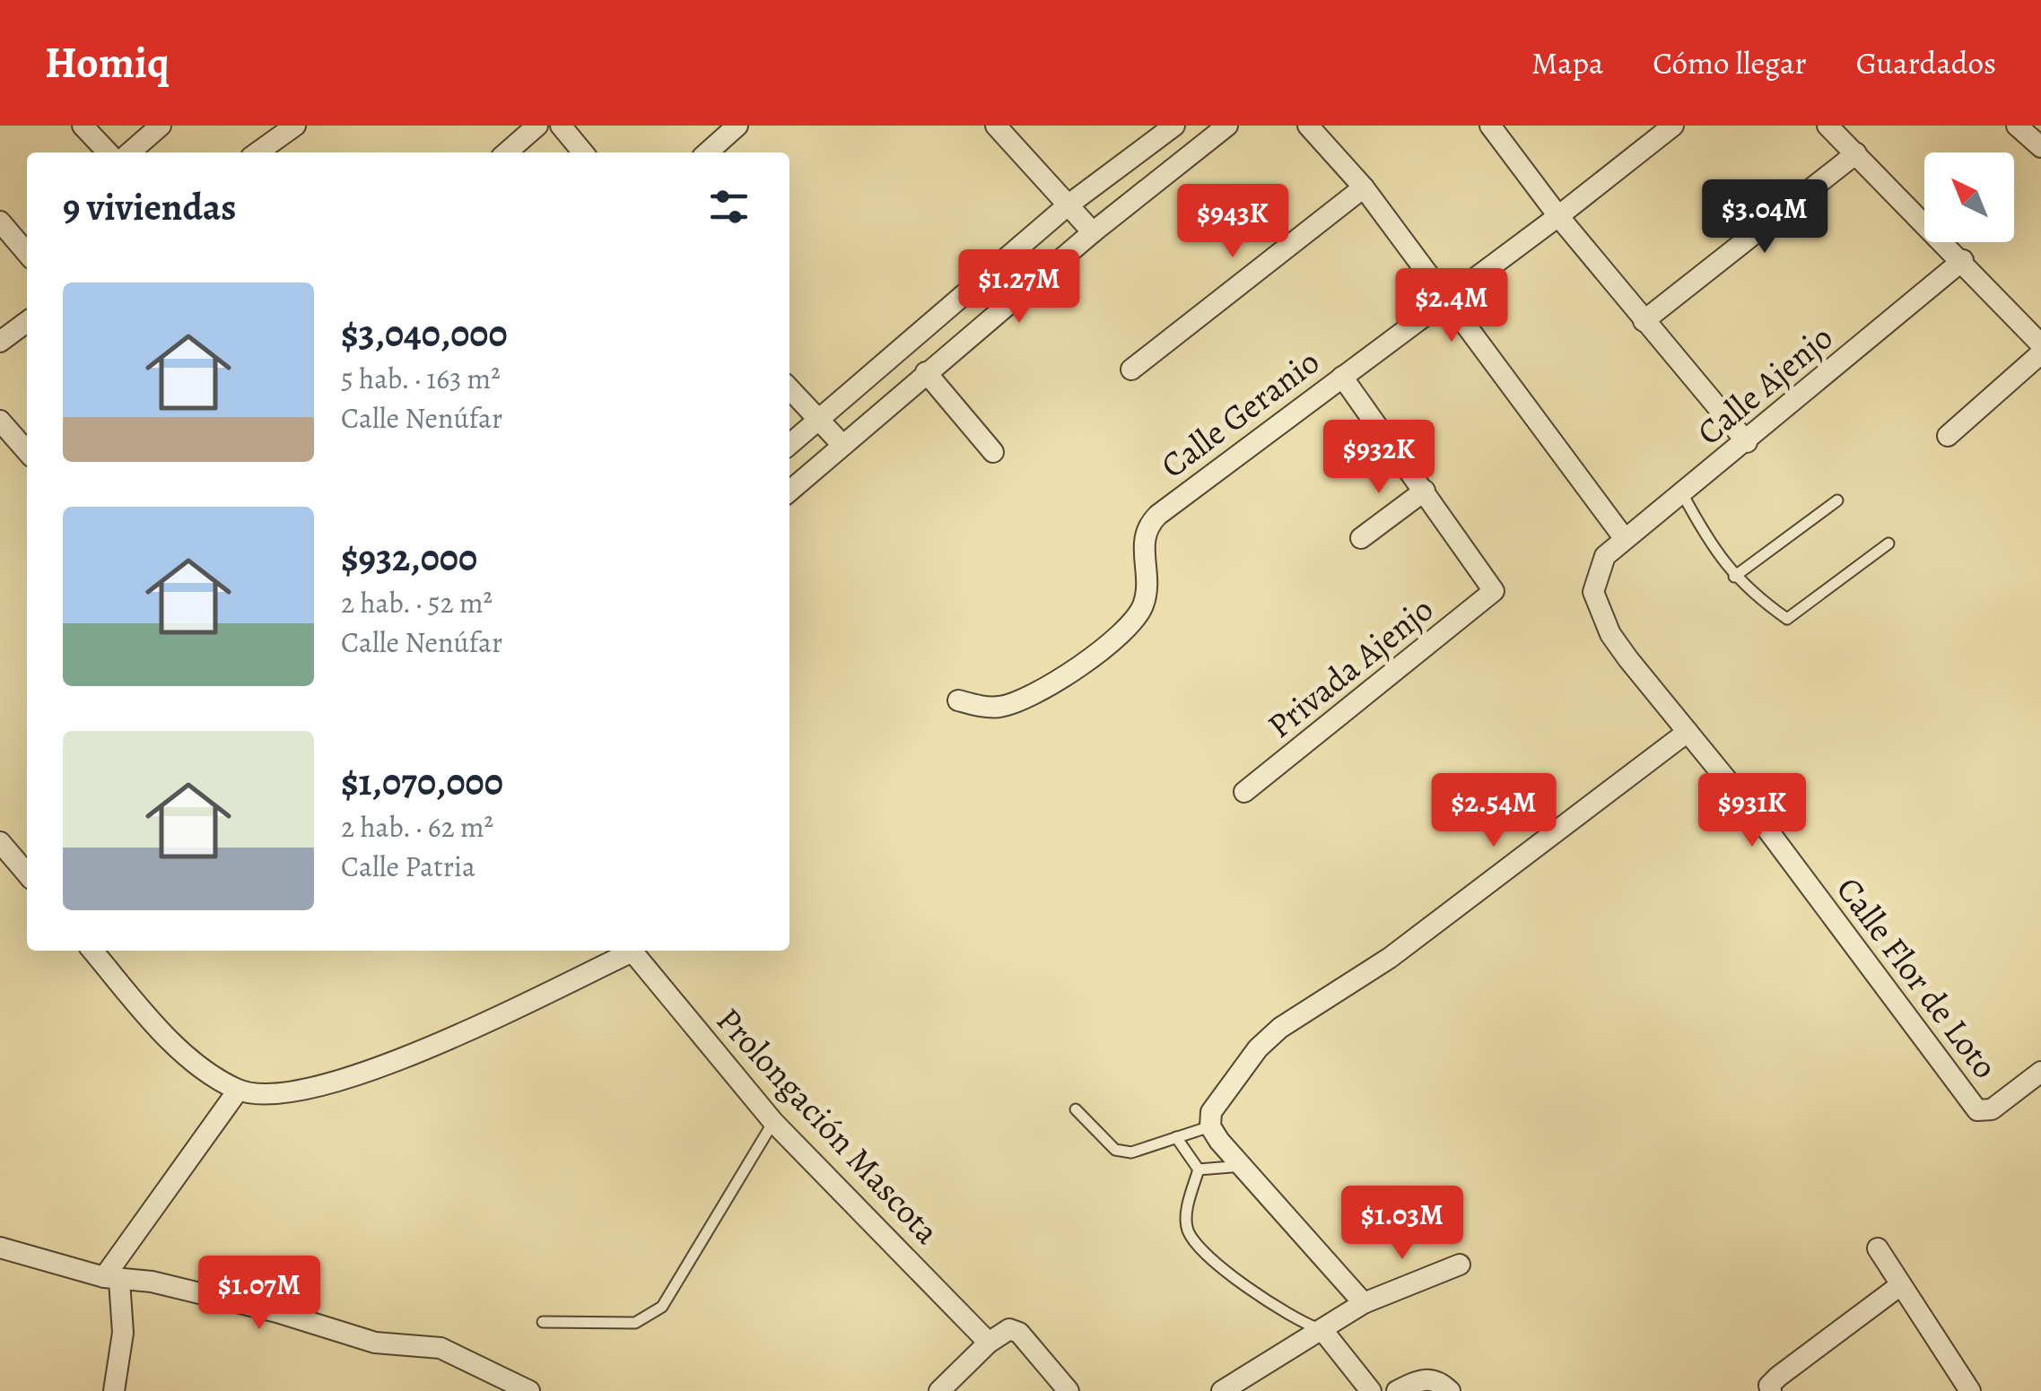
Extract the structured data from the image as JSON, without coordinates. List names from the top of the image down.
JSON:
{
  "streets": {
    "street": [
      "Calle Ajenjo",
      "Calle Geranio",
      "Privada Ajenjo",
      "Calle Flor de Loto",
      "Prolongación Mascota"
    ]
  },
  "crossings": [
    ["Calle Ajenjo", "Calle Flor de Loto"]
  ],
  "north": "top left",
  "page": {
    "header": "Homiq",
    "nav": ["Mapa", "Cómo llegar", "Guardados"],
    "heading": "9 viviendas",
    "price": [
      "$3.04M",
      "$943K",
      "$1.27M",
      "$2.4M",
      "$932K",
      "$2.54M",
      "$931K",
      "$1.03M",
      "$1.07M"
    ],
    "list": [
      {
        "name": "$3,040,000",
        "note": "5 hab. · 163 m² · Calle Nenúfar"
      },
      {
        "name": "$932,000",
        "note": "2 hab. · 52 m² · Calle Nenúfar"
      },
      {
        "name": "$1,070,000",
        "note": "2 hab. · 62 m² · Calle Patria"
      }
    ]
  }
}
